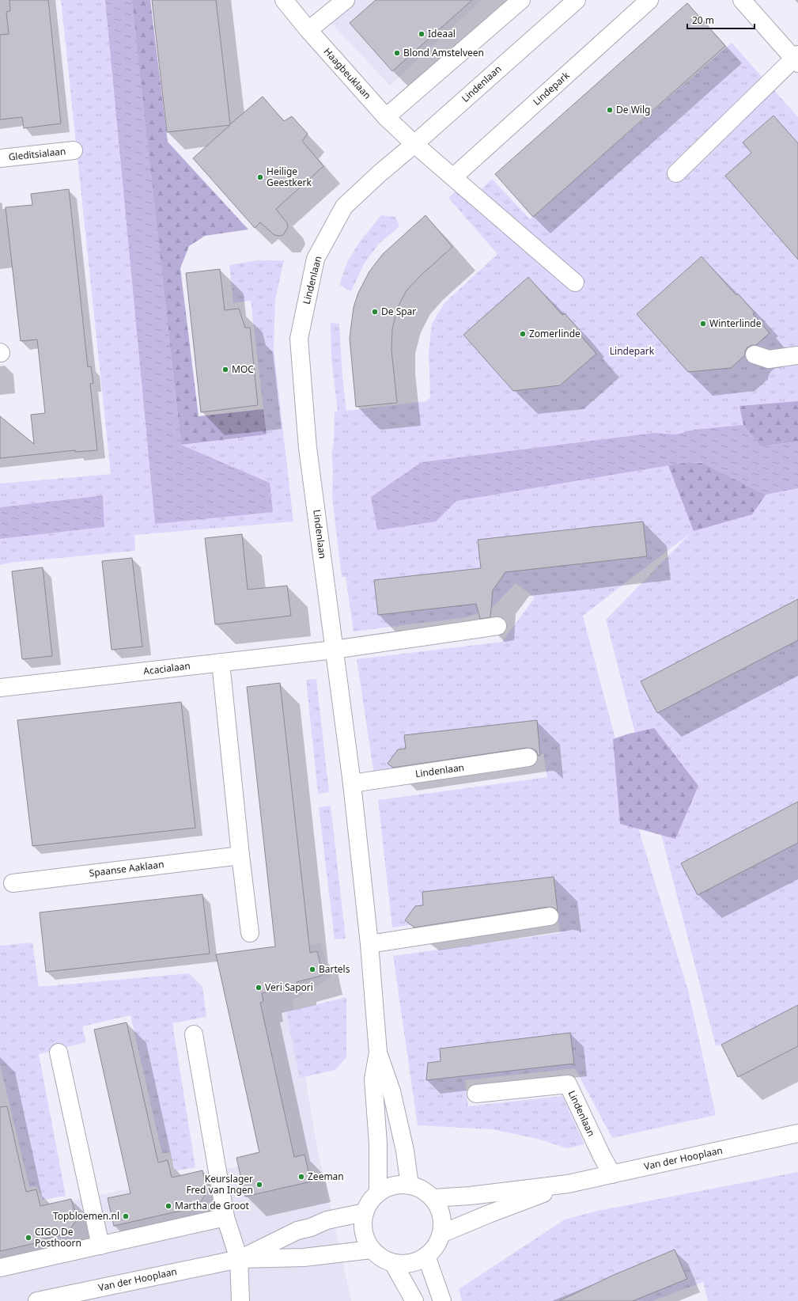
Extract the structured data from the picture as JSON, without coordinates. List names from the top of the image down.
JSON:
{
  "streets": {
    "street": [
      "Haagbeuklaan",
      "Lindenlaan",
      "Lindepark",
      "Gleditsialaan",
      "Acacialaan",
      "Spaanse Aaklaan",
      "Van der Hooplaan"
    ]
  },
  "crossings": [
    ["Haagbeuklaan", "Lindenlaan"],
    ["Lindenlaan", "Acacialaan"],
    ["Lindenlaan", "Van der Hooplaan"]
  ],
  "parks": ["Lindepark"],
  "places": [
    "Ideaal",
    "Blond Amstelveen",
    "De Wilg",
    "Heilige Geestkerk",
    "De Spar",
    "Winterlinde",
    "Zomerlinde",
    "MOC",
    "Bartels",
    "Veri Sapori",
    "Zeeman",
    "Keurslager Fred van Ingen",
    "Martha de Groot",
    "Topbloemen.nl",
    "CIGO De Posthoorn"
  ],
  "scale_bar": "20 m"
}
